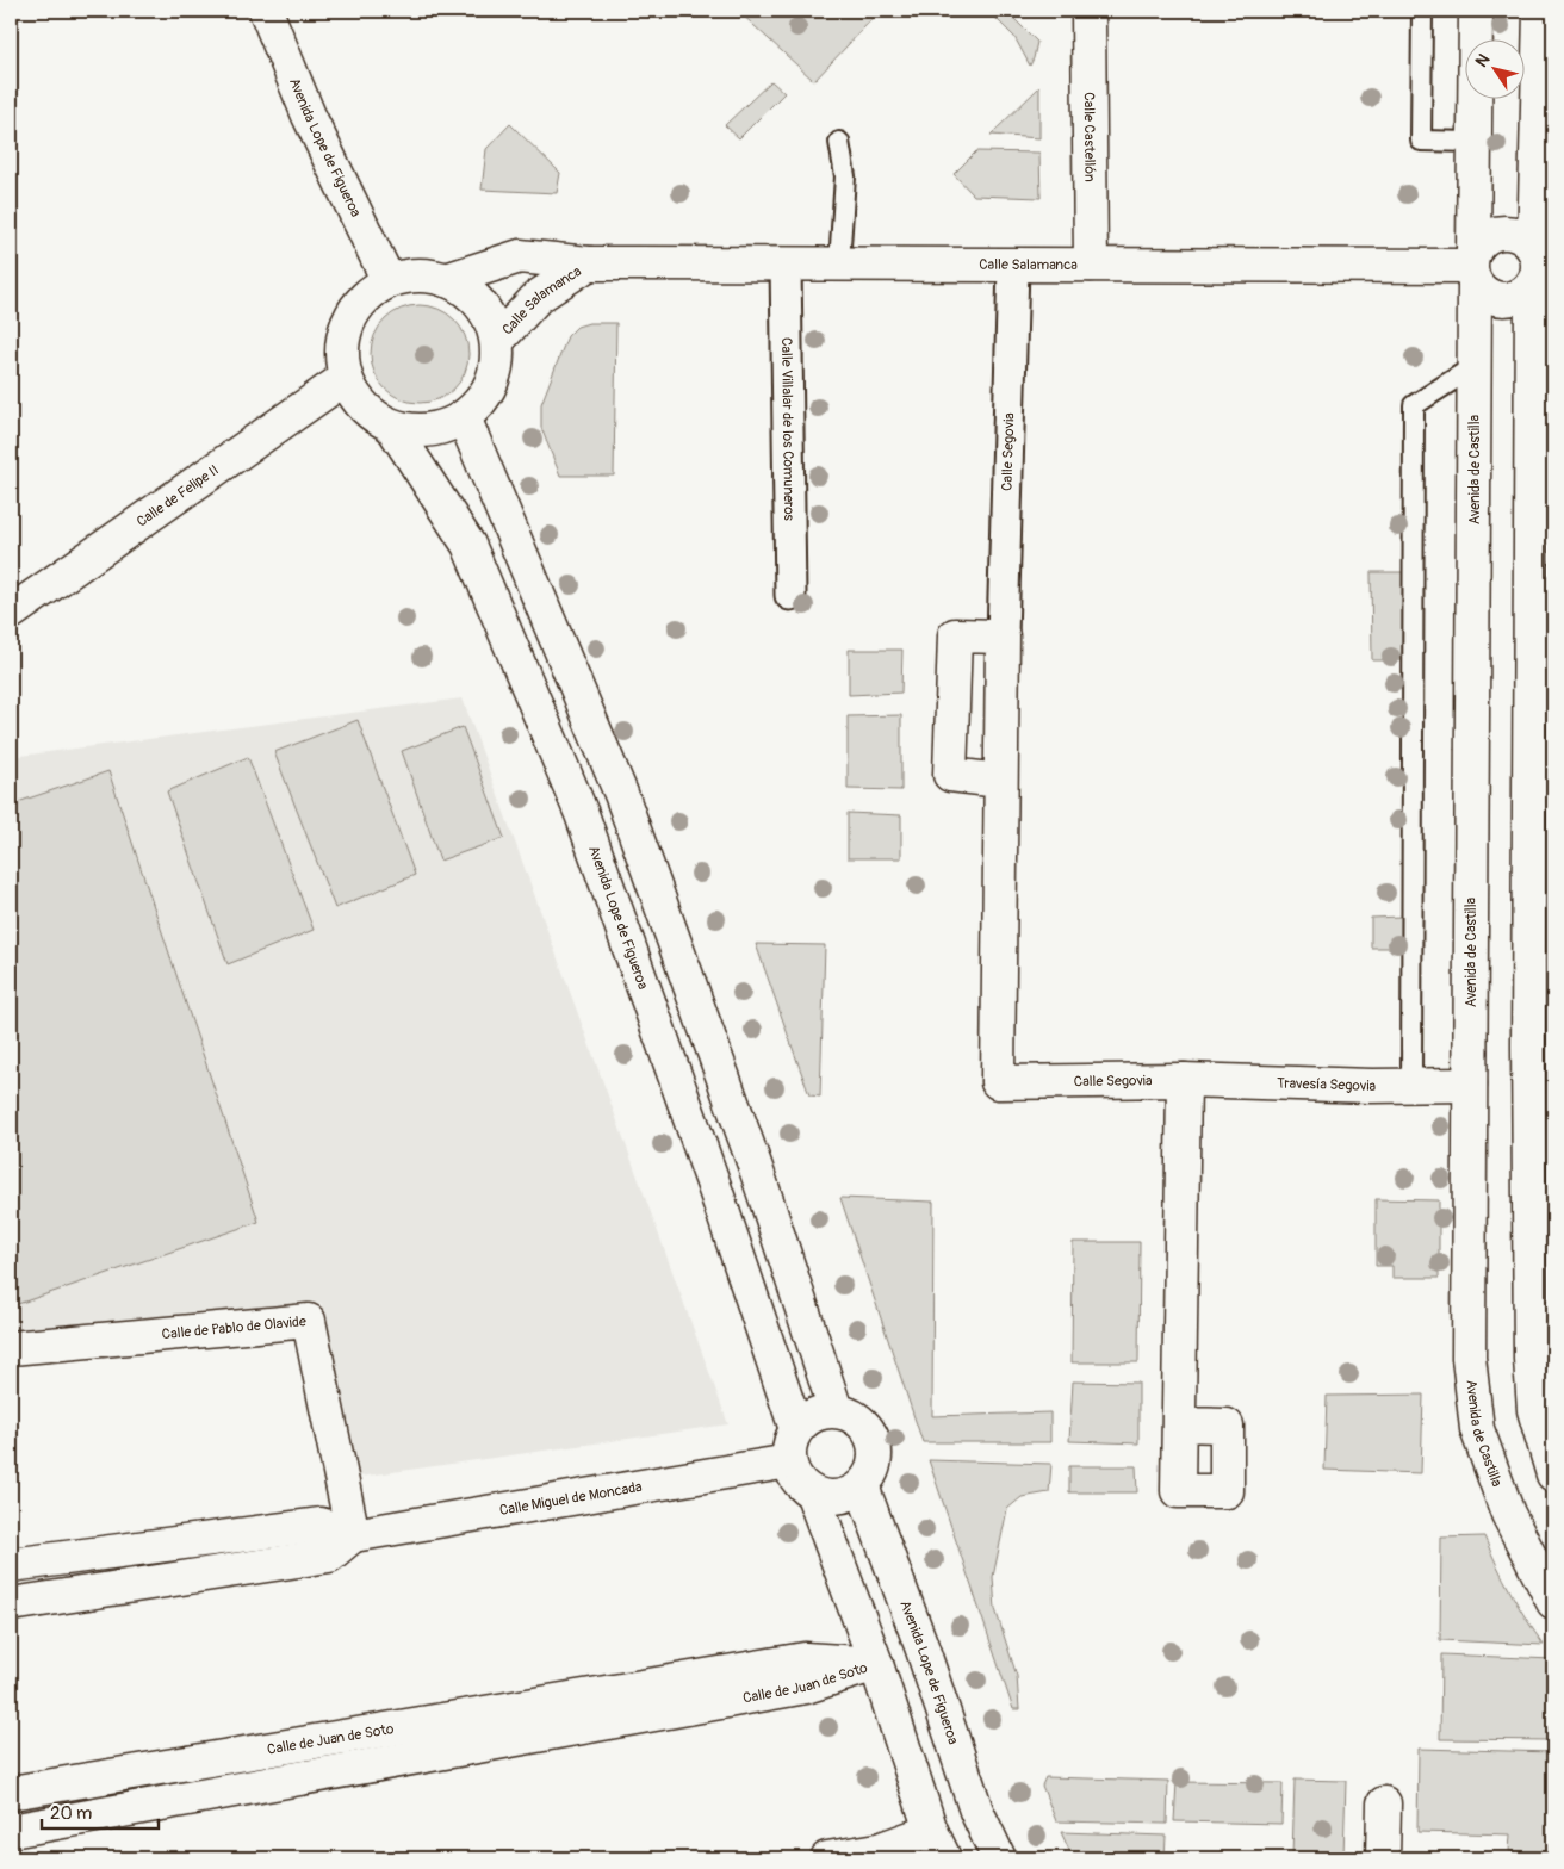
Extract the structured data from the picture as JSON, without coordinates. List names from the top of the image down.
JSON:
{
  "streets": {
    "street": [
      "Calle Castellón",
      "Avenida Lope de Figueroa",
      "Calle Salamanca",
      "Calle Villalar de los Comuneros",
      "Calle Segovia",
      "Avenida de Castilla",
      "Calle de Felipe II",
      "Travesía Segovia",
      "Calle de Pablo de Olavide",
      "Calle Miguel de Moncada",
      "Calle de Juan de Soto"
    ]
  },
  "crossings": [
    ["Calle Castellón", "Calle Salamanca"],
    ["Avenida Lope de Figueroa", "Calle Salamanca"],
    ["Avenida Lope de Figueroa", "Calle de Felipe II"],
    ["Avenida Lope de Figueroa", "Calle Miguel de Moncada"],
    ["Calle Salamanca", "Calle Villalar de los Comuneros"],
    ["Calle Salamanca", "Calle Segovia"],
    ["Calle Salamanca", "Avenida de Castilla"],
    ["Calle Salamanca", "Calle de Felipe II"],
    ["Calle Segovia", "Travesía Segovia"],
    ["Avenida de Castilla", "Travesía Segovia"],
    ["Calle de Pablo de Olavide", "Calle Miguel de Moncada"]
  ],
  "scale_bar": "20 m",
  "north": "top left"
}
